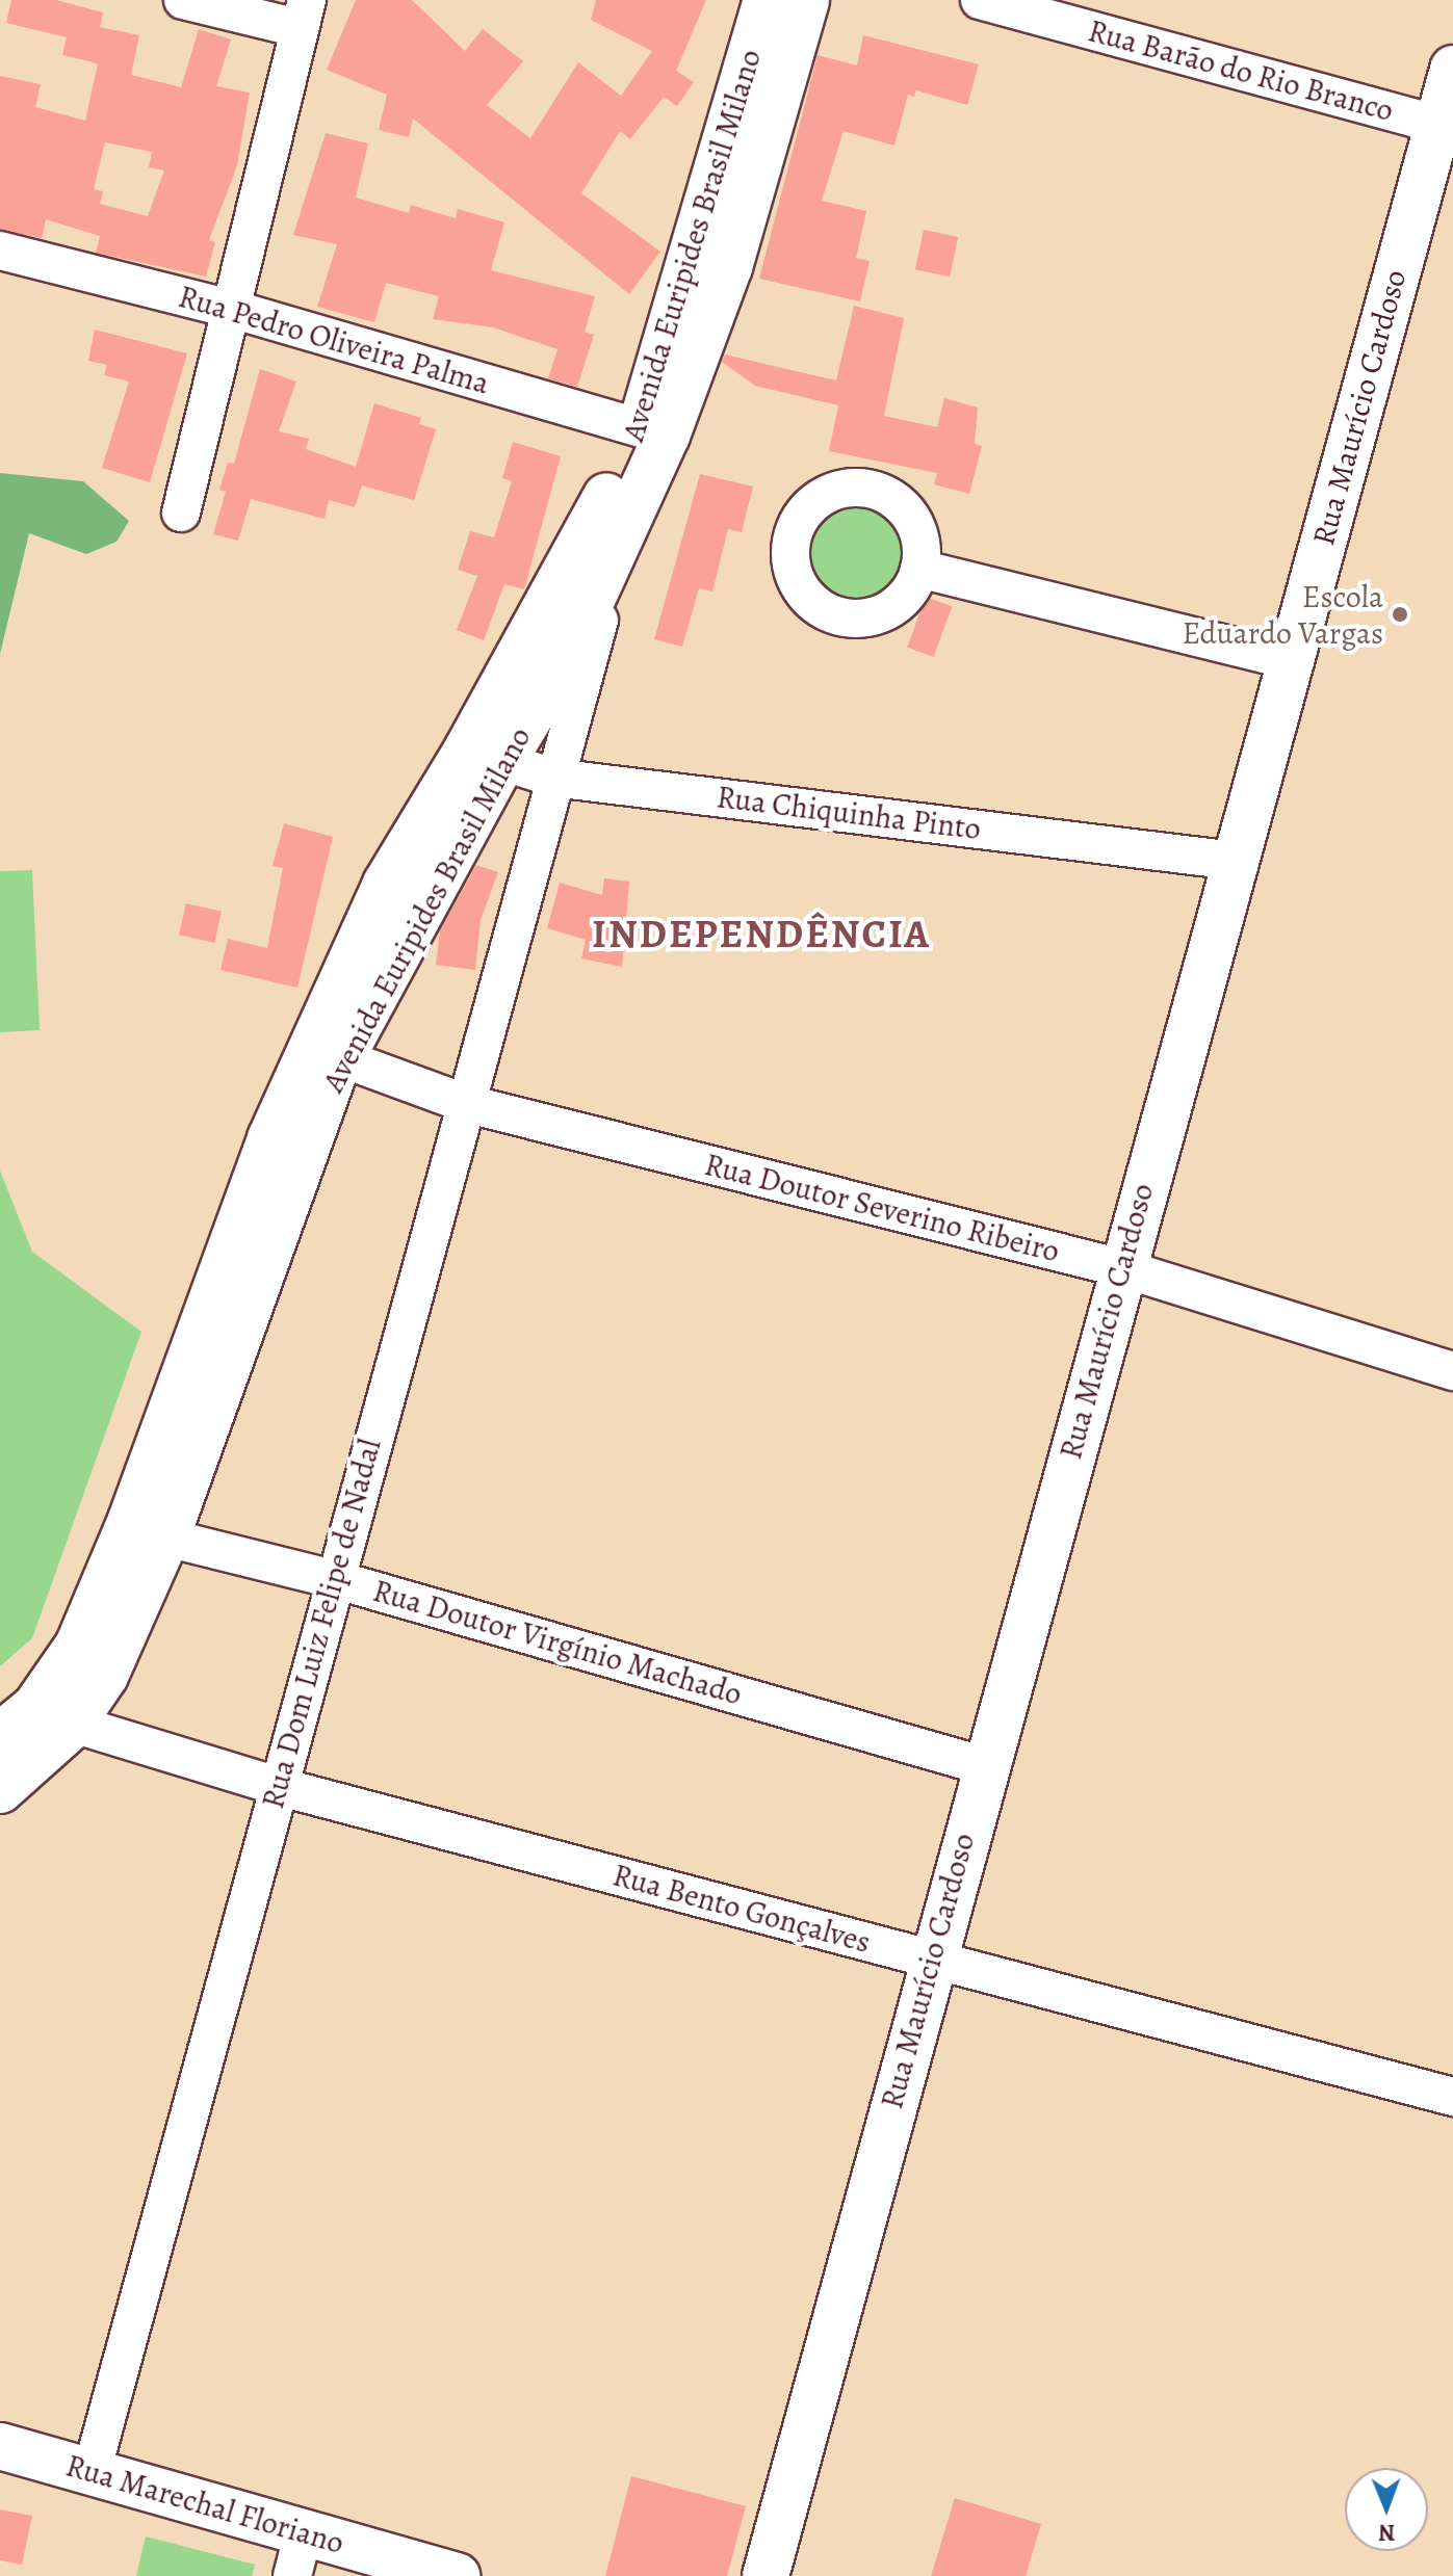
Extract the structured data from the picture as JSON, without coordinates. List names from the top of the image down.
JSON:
{
  "streets": {
    "main road": ["Avenida Euripides Brasil Milano", "Rua Maurício Cardoso", "Rua Marechal Floriano"],
    "street": [
      "Rua Barão do Rio Branco",
      "Rua Pedro Oliveira Palma",
      "Rua Chiquinha Pinto",
      "Rua Doutor Severino Ribeiro",
      "Rua Dom Luiz Felipe de Nadal",
      "Rua Doutor Virgínio Machado",
      "Rua Bento Gonçalves"
    ]
  },
  "crossings": [
    ["Rua Barão do Rio Branco", "Rua Maurício Cardoso"],
    ["Avenida Euripides Brasil Milano", "Rua Pedro Oliveira Palma"],
    ["Avenida Euripides Brasil Milano", "Rua Chiquinha Pinto"],
    ["Avenida Euripides Brasil Milano", "Rua Doutor Severino Ribeiro"],
    ["Avenida Euripides Brasil Milano", "Rua Dom Luiz Felipe de Nadal"],
    ["Avenida Euripides Brasil Milano", "Rua Doutor Virgínio Machado"],
    ["Avenida Euripides Brasil Milano", "Rua Bento Gonçalves"],
    ["Rua Maurício Cardoso", "Rua Chiquinha Pinto"],
    ["Rua Maurício Cardoso", "Rua Doutor Severino Ribeiro"],
    ["Rua Maurício Cardoso", "Rua Doutor Virgínio Machado"],
    ["Rua Maurício Cardoso", "Rua Bento Gonçalves"],
    ["Rua Chiquinha Pinto", "Rua Dom Luiz Felipe de Nadal"],
    ["Rua Doutor Severino Ribeiro", "Rua Dom Luiz Felipe de Nadal"],
    ["Rua Dom Luiz Felipe de Nadal", "Rua Doutor Virgínio Machado"],
    ["Rua Dom Luiz Felipe de Nadal", "Rua Bento Gonçalves"],
    ["Rua Dom Luiz Felipe de Nadal", "Rua Marechal Floriano"]
  ],
  "districts": ["INDEPENDÊNCIA"],
  "places": ["Escola Eduardo Vargas"],
  "north": "bottom"
}
